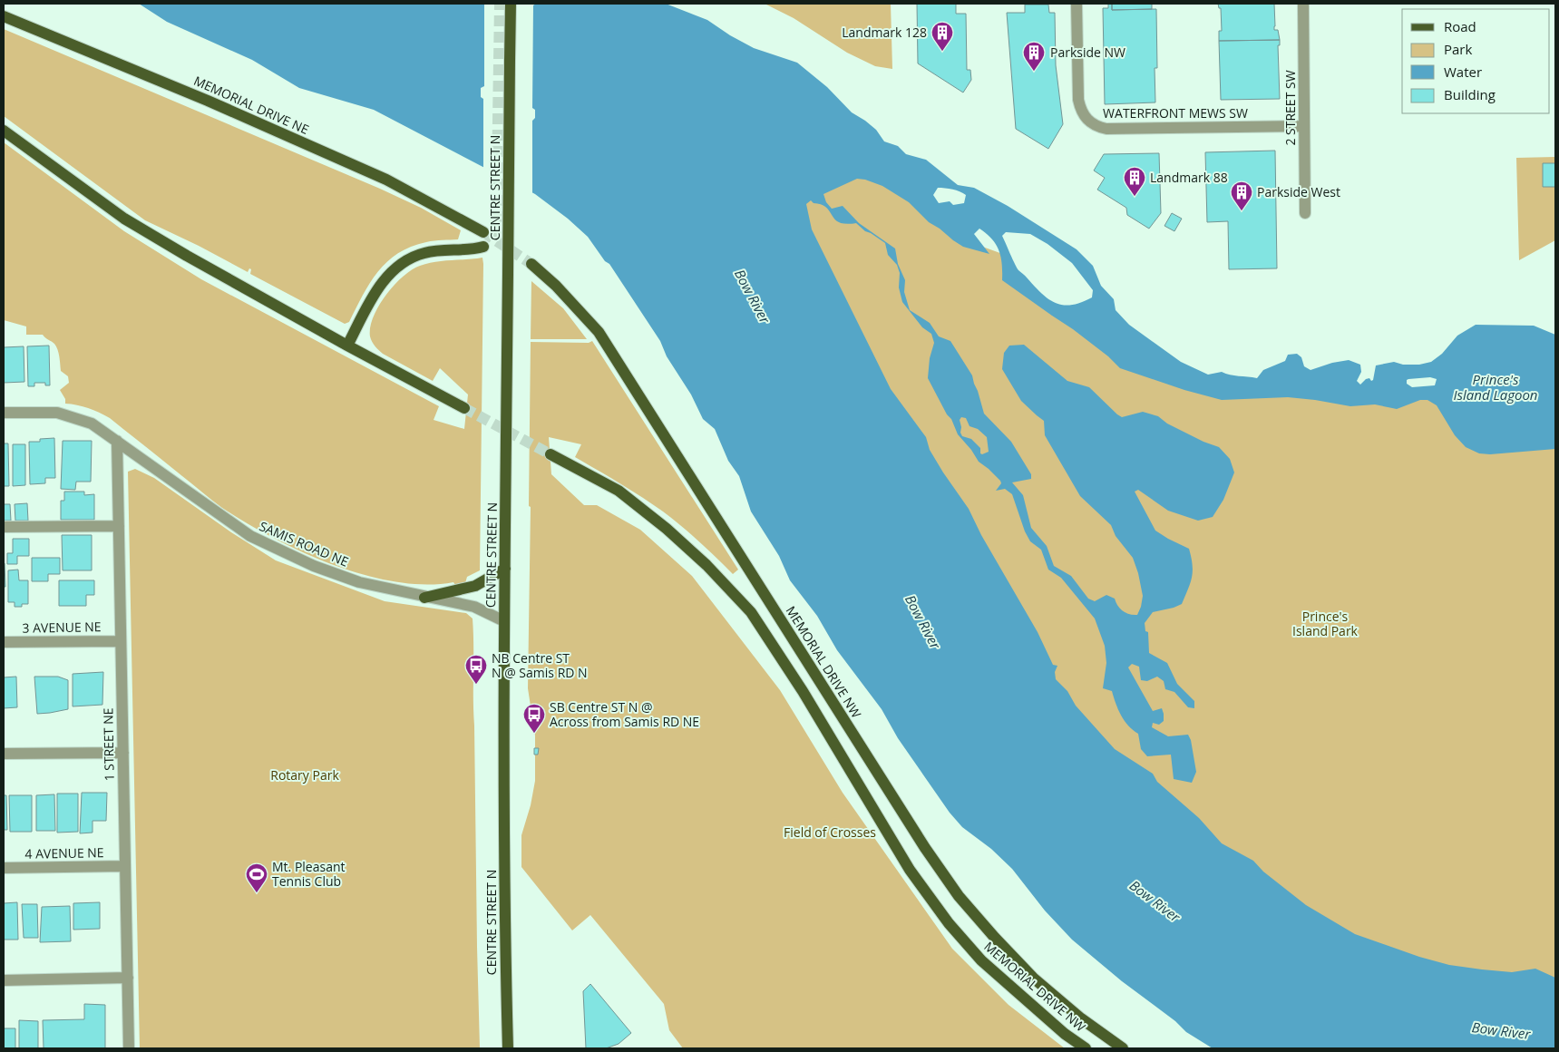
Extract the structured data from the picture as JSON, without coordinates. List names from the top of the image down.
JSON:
{
  "streets": {
    "main road": ["MEMORIAL DRIVE NE", "CENTRE STREET N", "MEMORIAL DRIVE NW"],
    "street": [
      "2 STREET SW",
      "WATERFRONT MEWS SW",
      "SAMIS ROAD NE",
      "3 AVENUE NE",
      "1 STREET NE",
      "4 AVENUE NE"
    ]
  },
  "crossings": [
    ["2 STREET SW", "WATERFRONT MEWS SW"],
    ["CENTRE STREET N", "SAMIS ROAD NE"],
    ["SAMIS ROAD NE", "1 STREET NE"],
    ["3 AVENUE NE", "1 STREET NE"],
    ["1 STREET NE", "4 AVENUE NE"]
  ],
  "water": ["Bow River", "Prince's Island Lagoon"],
  "parks": ["Prince's Island Park", "Rotary Park", "Field of Crosses"],
  "places": {
    "building": [
      "Landmark 128",
      "Parkside NW",
      "Landmark 88",
      "Parkside West"
    ],
    "bus stop": ["NB Centre ST N @ Samis RD N", "SB Centre ST N @ Across from Samis RD NE"],
    "sports": ["Mt. Pleasant Tennis Club"]
  },
  "legend": [
    "Road",
    "Park",
    "Water",
    "Building"
  ]
}
